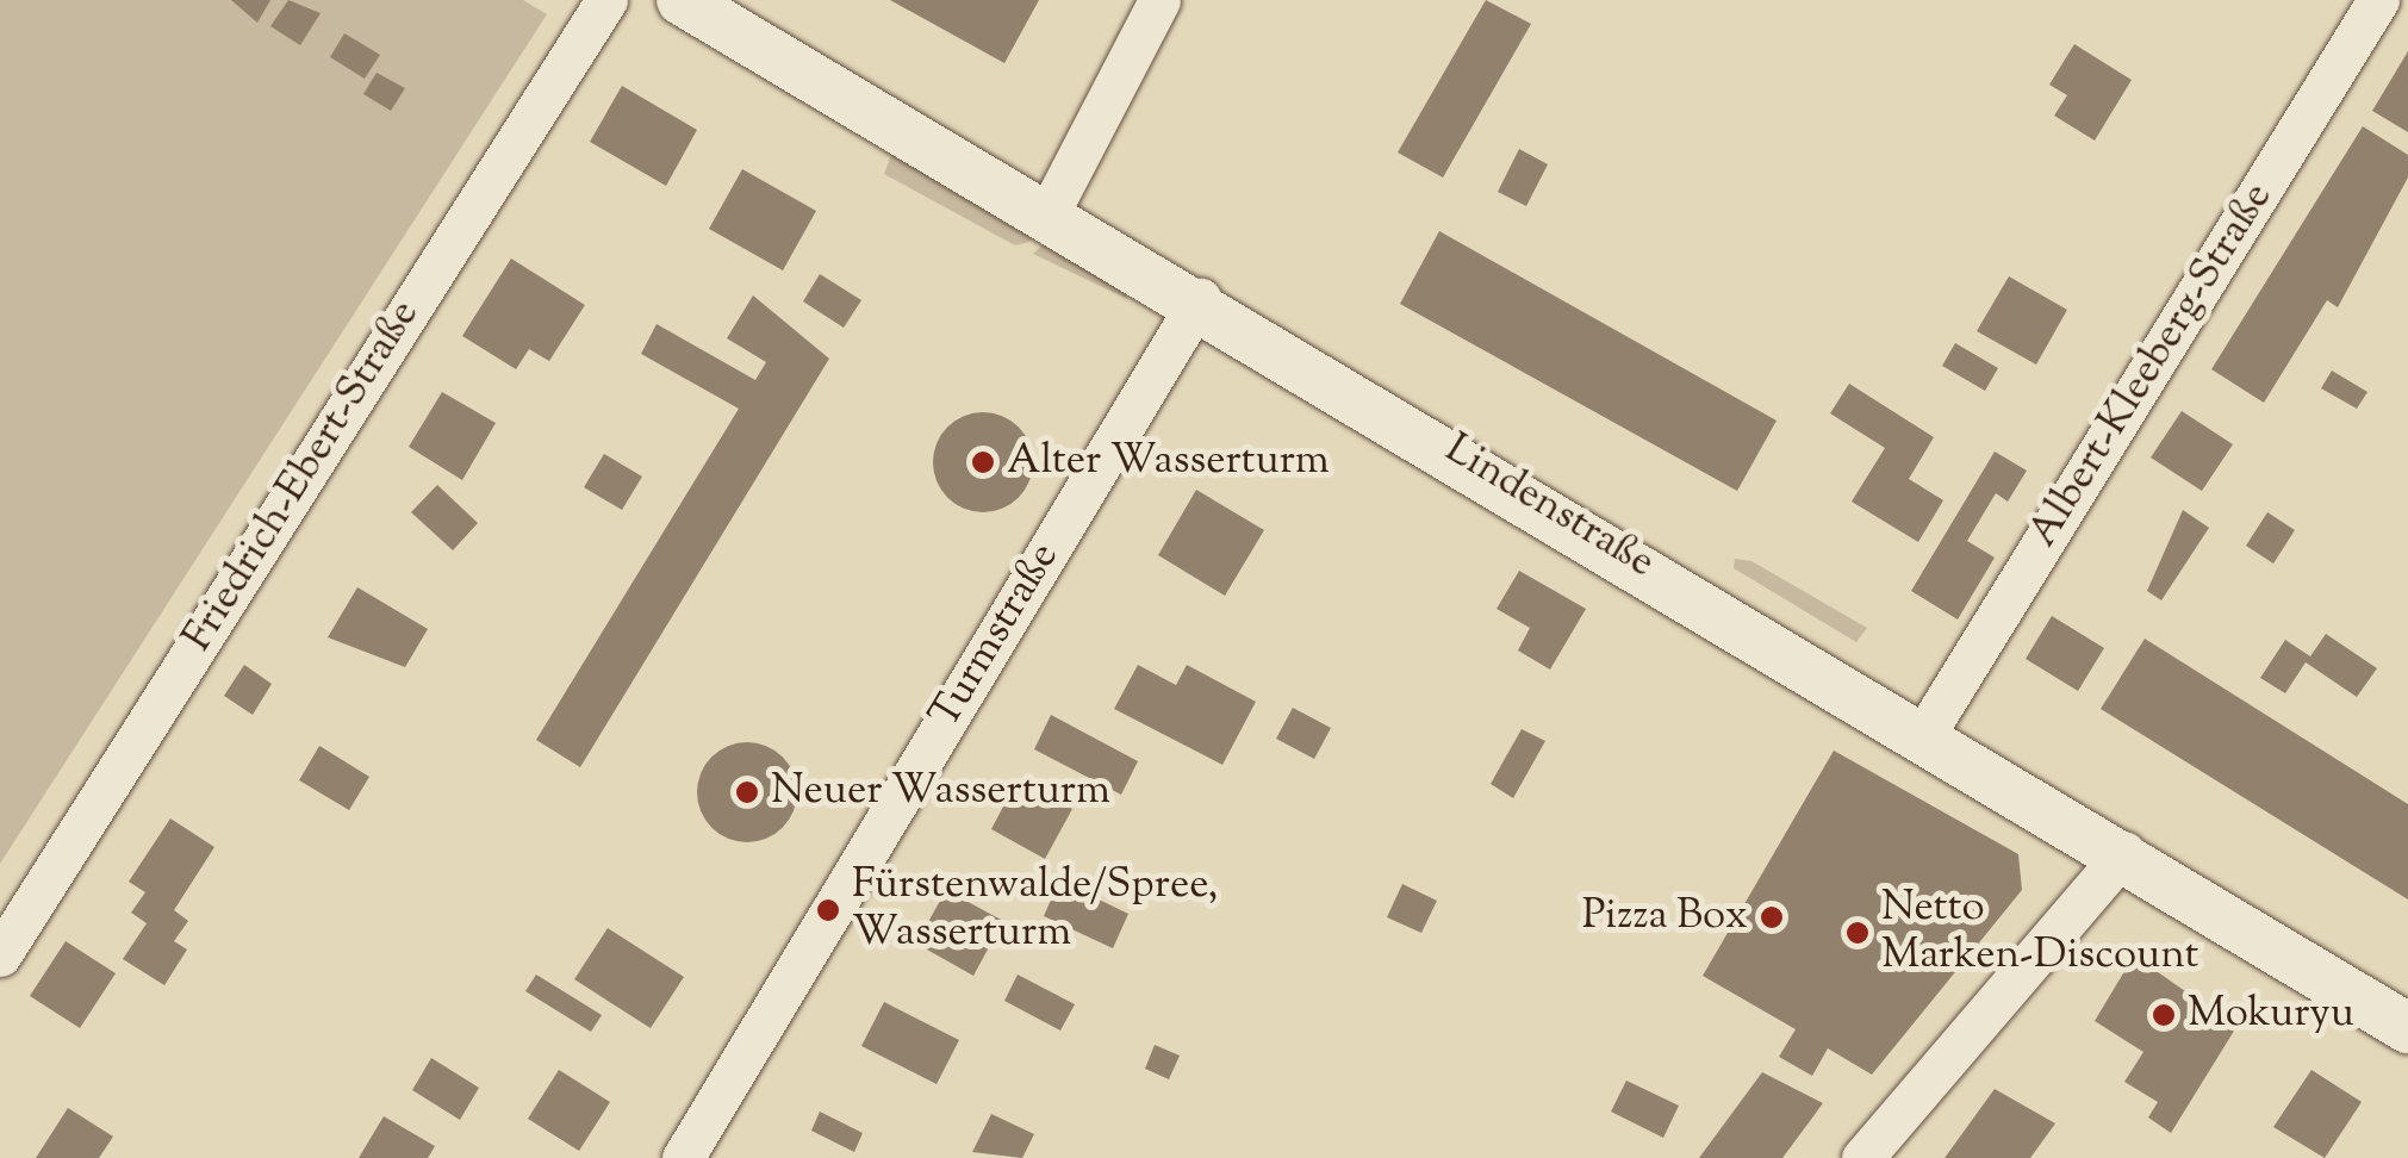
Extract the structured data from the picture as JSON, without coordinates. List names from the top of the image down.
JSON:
{
  "streets": {
    "street": [
      "Albert-Kleeberg-Straße",
      "Friedrich-Ebert-Straße",
      "Lindenstraße",
      "Turmstraße"
    ]
  },
  "crossings": [
    ["Albert-Kleeberg-Straße", "Lindenstraße"],
    ["Lindenstraße", "Turmstraße"]
  ],
  "places": [
    "Alter Wasserturm",
    "Neuer Wasserturm",
    "Fürstenwalde/Spree, Wasserturm",
    "Pizza Box",
    "Netto Marken-Discount",
    "Mokuryu"
  ]
}
